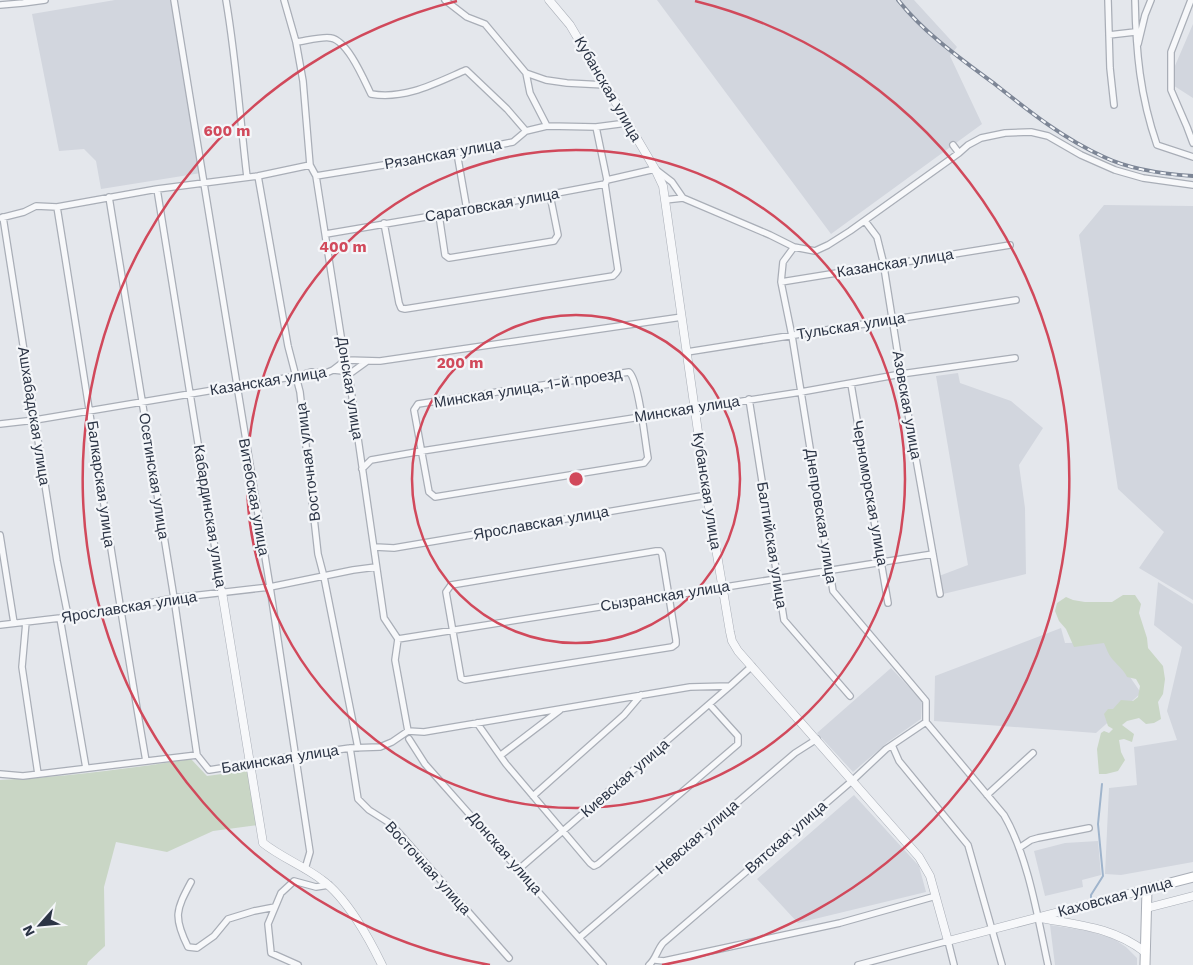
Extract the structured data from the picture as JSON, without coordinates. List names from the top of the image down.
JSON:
{
  "streets": {
    "main road": ["Каховская улица"],
    "street": [
      "Кубанская улица",
      "Рязанская улица",
      "Саратовская улица",
      "Казанская улица",
      "Тульская улица",
      "Донская улица",
      "Минская улица, 1-й проезд",
      "Азовская улица",
      "Минская улица",
      "Ашхабадская улица",
      "Восточная улица",
      "Осетинская улица",
      "Балкарская улица",
      "Черноморская улица",
      "Витебская улица",
      "Кабардинская улица",
      "Днепровская улица",
      "Ярославская улица",
      "Балтийская улица",
      "Сызранская улица",
      "Бакинская улица",
      "Киевская улица",
      "Невская улица",
      "Вятская улица"
    ]
  },
  "crossings": [
    ["Кубанская улица", "Рязанская улица"],
    ["Кубанская улица", "Саратовская улица"],
    ["Кубанская улица", "Казанская улица"],
    ["Кубанская улица", "Тульская улица"],
    ["Кубанская улица", "Минская улица"],
    ["Кубанская улица", "Ярославская улица"],
    ["Кубанская улица", "Сызранская улица"],
    ["Кубанская улица", "Невская улица"],
    ["Кубанская улица", "Вятская улица"],
    ["Рязанская улица", "Донская улица"],
    ["Саратовская улица", "Донская улица"],
    ["Казанская улица", "Донская улица"],
    ["Казанская улица", "Азовская улица"],
    ["Казанская улица", "Ашхабадская улица"],
    ["Казанская улица", "Восточная улица"],
    ["Казанская улица", "Осетинская улица"],
    ["Казанская улица", "Балкарская улица"],
    ["Казанская улица", "Витебская улица"],
    ["Казанская улица", "Кабардинская улица"],
    ["Казанская улица", "Днепровская улица"],
    ["Тульская улица", "Азовская улица"],
    ["Тульская улица", "Днепровская улица"],
    ["Донская улица", "Минская улица"],
    ["Донская улица", "Ярославская улица"],
    ["Донская улица", "Сызранская улица"],
    ["Донская улица", "Киевская улица"],
    ["Донская улица", "Невская улица"],
    ["Минская улица, 1-й проезд", "Минская улица"],
    ["Азовская улица", "Минская улица"],
    ["Азовская улица", "Сызранская улица"],
    ["Минская улица", "Черноморская улица"],
    ["Минская улица", "Днепровская улица"],
    ["Минская улица", "Балтийская улица"],
    ["Ашхабадская улица", "Ярославская улица"],
    ["Восточная улица", "Ярославская улица"],
    ["Восточная улица", "Бакинская улица"],
    ["Осетинская улица", "Ярославская улица"],
    ["Осетинская улица", "Бакинская улица"],
    ["Балкарская улица", "Ярославская улица"],
    ["Черноморская улица", "Сызранская улица"],
    ["Витебская улица", "Кабардинская улица"],
    ["Витебская улица", "Ярославская улица"],
    ["Витебская улица", "Бакинская улица"],
    ["Кабардинская улица", "Ярославская улица"],
    ["Кабардинская улица", "Бакинская улица"],
    ["Днепровская улица", "Сызранская улица"],
    ["Днепровская улица", "Вятская улица"],
    ["Балтийская улица", "Сызранская улица"]
  ],
  "north": "bottom left",
  "rings": ["600 m", "400 m", "200 m"]
}
